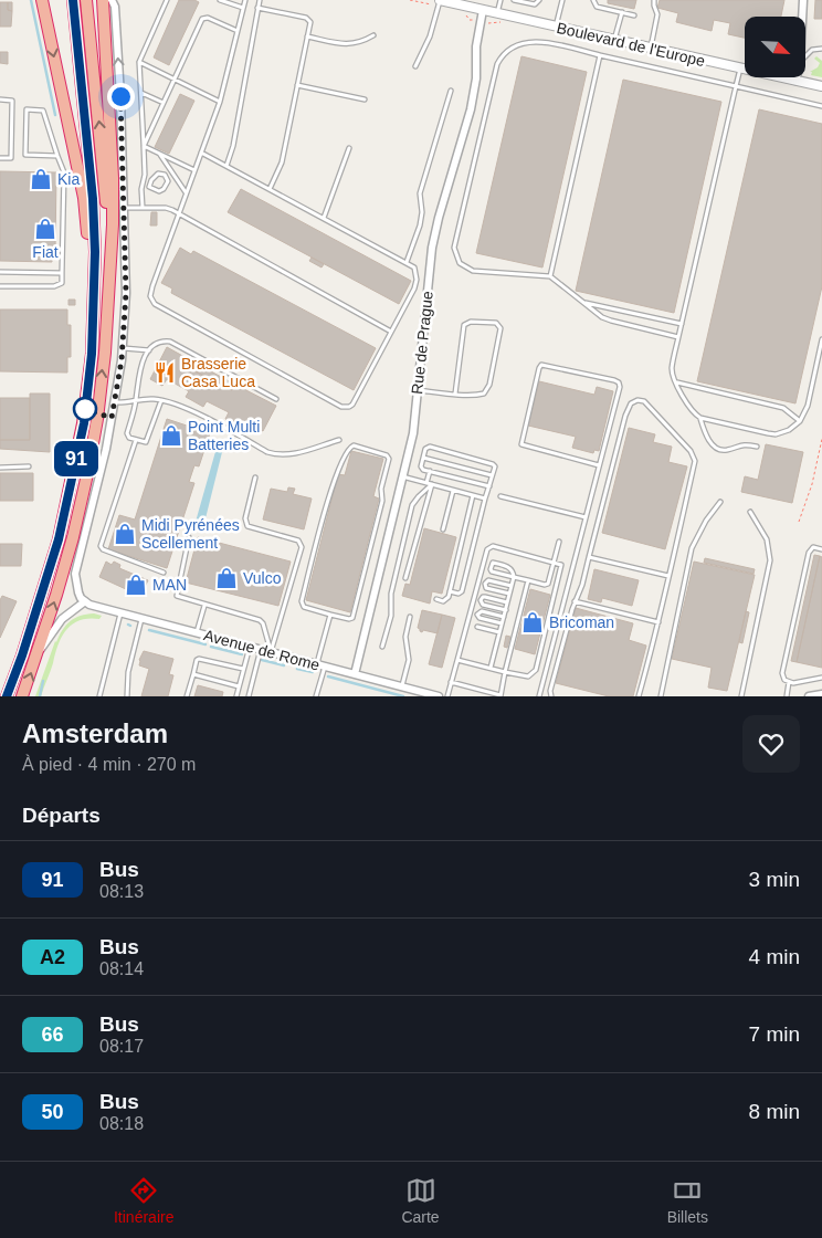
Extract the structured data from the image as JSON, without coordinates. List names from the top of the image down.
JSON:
{
  "streets": {
    "street": ["Boulevard de l'Europe", "Rue de Prague", "Avenue de Rome"]
  },
  "crossings": [
    ["Boulevard de l'Europe", "Rue de Prague"],
    ["Rue de Prague", "Avenue de Rome"]
  ],
  "places": {
    "shop": [
      "Kia",
      "Fiat",
      "Point Multi Batteries",
      "Midi Pyrénées Scellement",
      "Vulco",
      "MAN",
      "Bricoman"
    ],
    "restaurant": ["Brasserie Casa Luca"]
  },
  "lines": ["bus line 91"],
  "north": "bottom right",
  "page": {
    "on_map": "91",
    "heading": [
      ["Amsterdam", "À pied · 4 min · 270 m"],
      "Départs"
    ],
    "list": [
      {
        "mark": "91",
        "name": "Bus",
        "note": "08:13",
        "value": "3 min"
      },
      {
        "mark": "A2",
        "name": "Bus",
        "note": "08:14",
        "value": "4 min"
      },
      {
        "mark": "66",
        "name": "Bus",
        "note": "08:17",
        "value": "7 min"
      },
      {
        "mark": "50",
        "name": "Bus",
        "note": "08:18",
        "value": "8 min"
      }
    ],
    "tabs": ["Itinéraire", "Carte", "Billets"]
  }
}
